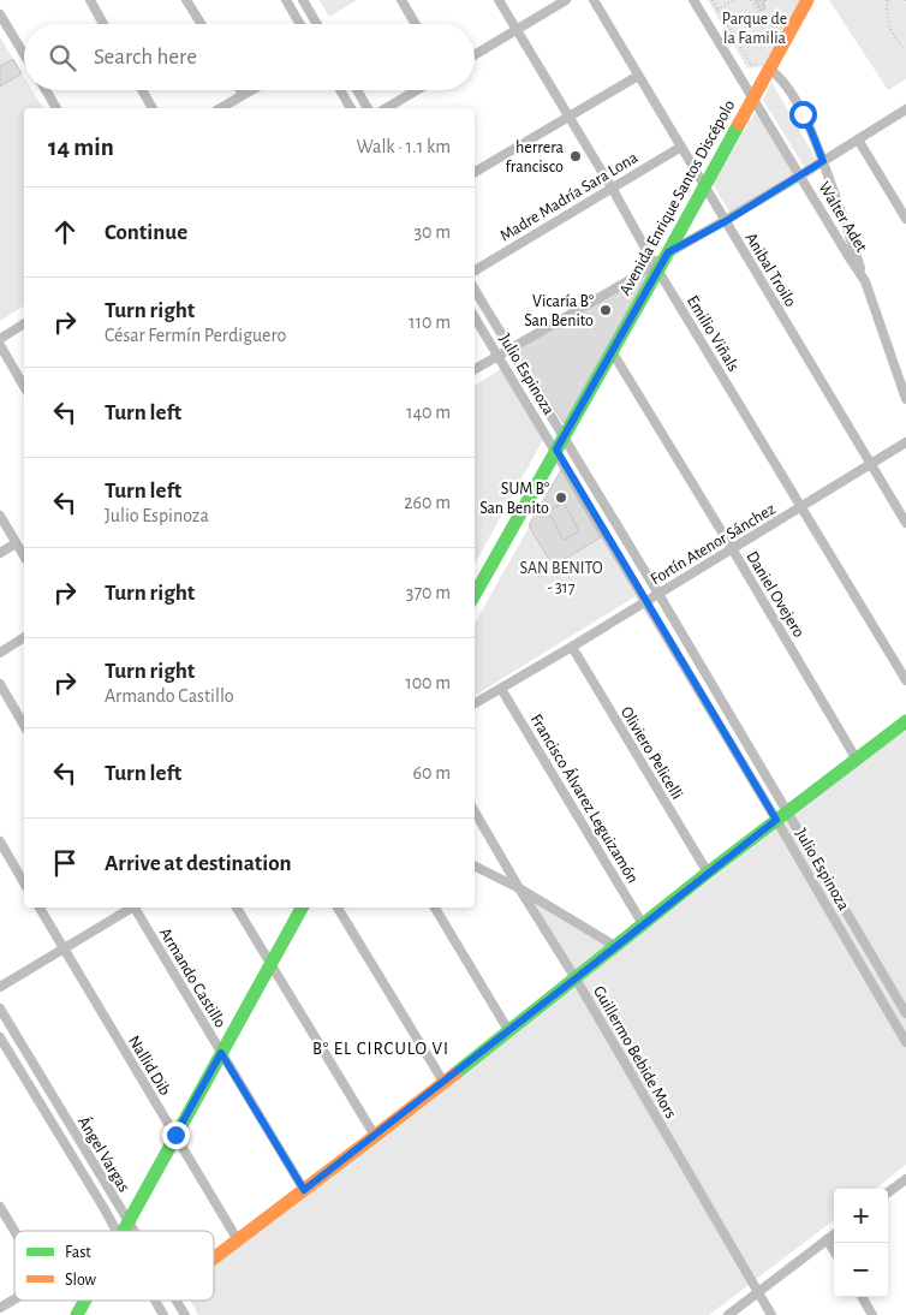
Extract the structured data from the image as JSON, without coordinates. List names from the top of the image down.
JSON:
{
  "streets": {
    "main road": ["Avenida Enrique Santos Discépolo"],
    "street": [
      "Madre Madría Sara Lona",
      "Walter Adet",
      "Anibal Troilo",
      "Emilio Viñals",
      "Julio Espinoza",
      "Fortín Atenor Sánchez",
      "Daniel Ovejero",
      "Oliviero Pelicelli",
      "Francisco Álvarez Leguizamón",
      "Armando Castillo",
      "Guillermo Bebide Mors",
      "Nallid Dib",
      "Ángel Vargas"
    ]
  },
  "crossings": [
    ["Madre Madría Sara Lona", "Anibal Troilo"],
    ["Madre Madría Sara Lona", "Emilio Viñals"],
    ["Avenida Enrique Santos Discépolo", "Walter Adet"],
    ["Avenida Enrique Santos Discépolo", "Anibal Troilo"],
    ["Avenida Enrique Santos Discépolo", "Emilio Viñals"],
    ["Avenida Enrique Santos Discépolo", "Julio Espinoza"],
    ["Avenida Enrique Santos Discépolo", "Daniel Ovejero"],
    ["Anibal Troilo", "Fortín Atenor Sánchez"],
    ["Emilio Viñals", "Fortín Atenor Sánchez"],
    ["Julio Espinoza", "Fortín Atenor Sánchez"],
    ["Fortín Atenor Sánchez", "Daniel Ovejero"],
    ["Fortín Atenor Sánchez", "Oliviero Pelicelli"],
    ["Fortín Atenor Sánchez", "Francisco Álvarez Leguizamón"]
  ],
  "districts": ["B° EL CIRCULO VI"],
  "parks": ["Parque de la Familia", "SAN BENITO - 317"],
  "places": ["herrera francisco", "Vicaría B° San Benito", "SUM B° San Benito"],
  "legend": ["Fast", "Slow"],
  "page": {
    "search": "Search here",
    "heading": ["14 min", "Walk · 1.1 km"],
    "list": [
      ["Continue", "30 m"],
      ["Turn right", "César Fermín Perdiguero", "110 m"],
      ["Turn left", "140 m"],
      ["Turn left", "Julio Espinoza", "260 m"],
      ["Turn right", "370 m"],
      ["Turn right", "Armando Castillo", "100 m"],
      ["Turn left", "60 m"],
      "Arrive at destination"
    ],
    "map_buttons": ["+", "−"]
  }
}
